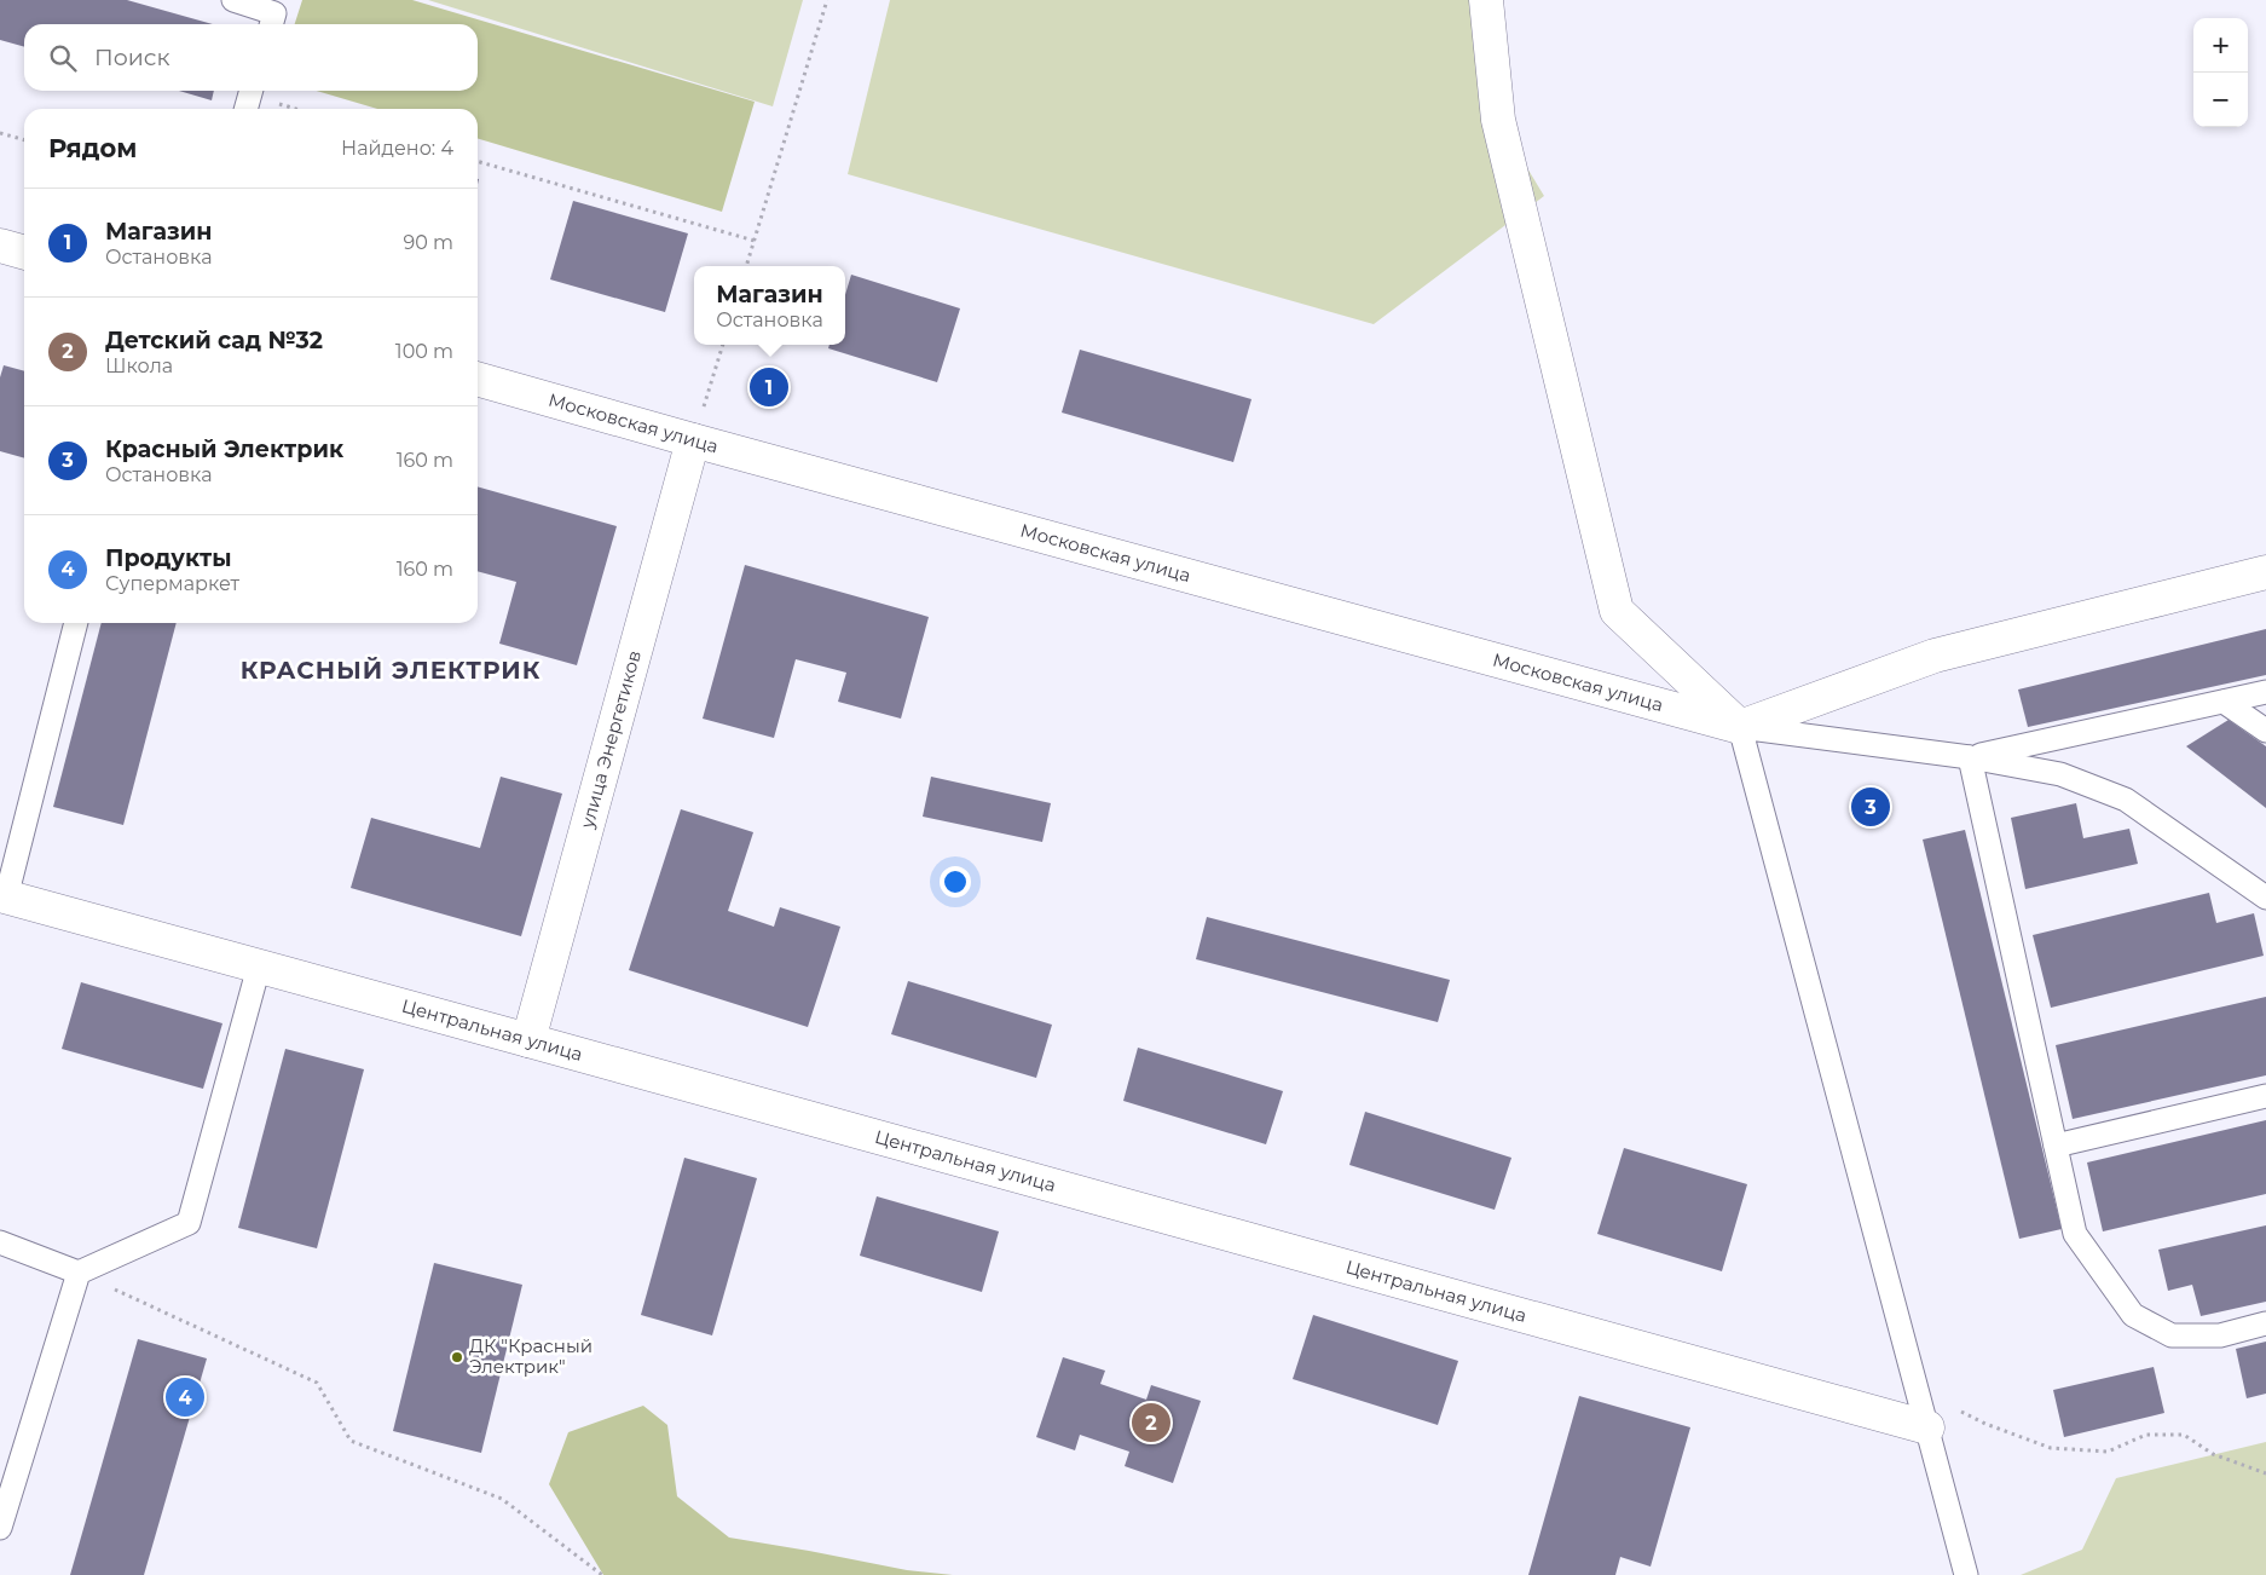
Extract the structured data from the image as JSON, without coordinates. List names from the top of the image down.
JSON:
{
  "streets": {
    "street": ["Московская улица", "улица Энергетиков", "Центральная улица"]
  },
  "crossings": [
    ["Московская улица", "улица Энергетиков"],
    ["улица Энергетиков", "Центральная улица"]
  ],
  "districts": ["КРАСНЫЙ ЭЛЕКТРИК"],
  "places": ["ДК \"Красный Электрик\""],
  "page": {
    "map_buttons": ["+", "−"],
    "search": "Поиск",
    "heading": ["Рядом", "Найдено: 4"],
    "list": [
      {
        "mark": "1",
        "name": "Магазин",
        "note": "Остановка",
        "value": "90 m"
      },
      {
        "mark": "2",
        "name": "Детский сад №32",
        "note": "Школа",
        "value": "100 m"
      },
      {
        "mark": "3",
        "name": "Красный Электрик",
        "note": "Остановка",
        "value": "160 m"
      },
      {
        "mark": "4",
        "name": "Продукты",
        "note": "Супермаркет",
        "value": "160 m"
      }
    ],
    "popup": ["Магазин", "Остановка"],
    "pins": [
      "1",
      "3",
      "4",
      "2"
    ]
  }
}
